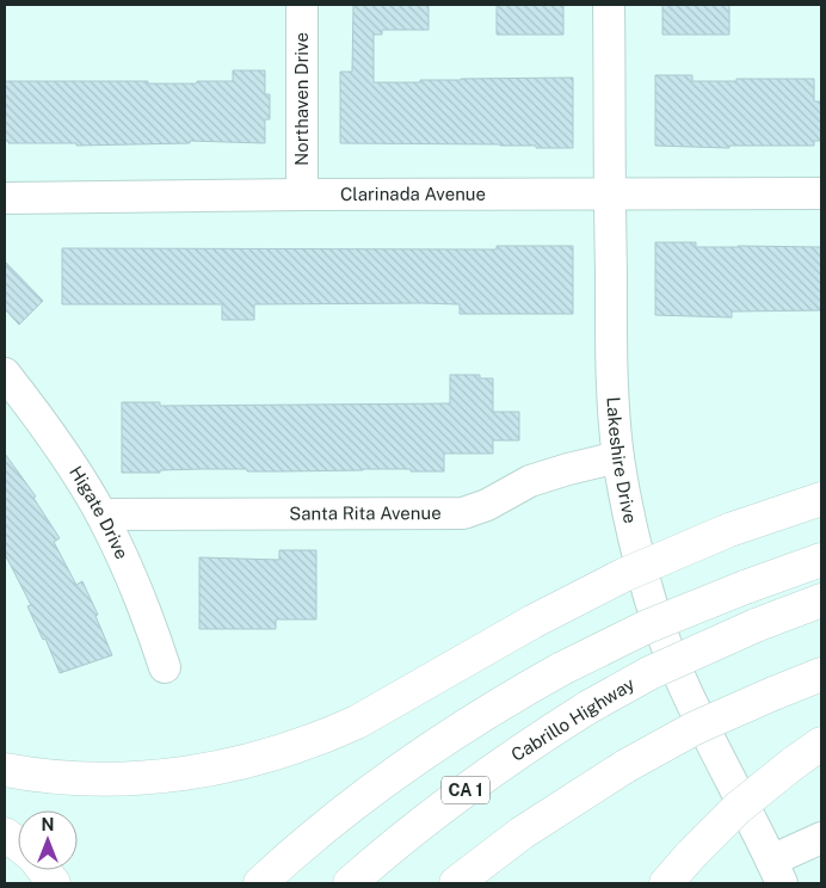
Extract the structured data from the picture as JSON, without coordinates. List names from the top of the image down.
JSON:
{
  "streets": {
    "highway": ["Cabrillo Highway", "CA 1"],
    "street": [
      "Northaven Drive",
      "Clarinada Avenue",
      "Lakeshire Drive",
      "Higate Drive",
      "Santa Rita Avenue"
    ]
  },
  "crossings": [
    ["Northaven Drive", "Clarinada Avenue"],
    ["Clarinada Avenue", "Lakeshire Drive"],
    ["Lakeshire Drive", "Santa Rita Avenue"],
    ["Higate Drive", "Santa Rita Avenue"]
  ],
  "north": "top"
}
